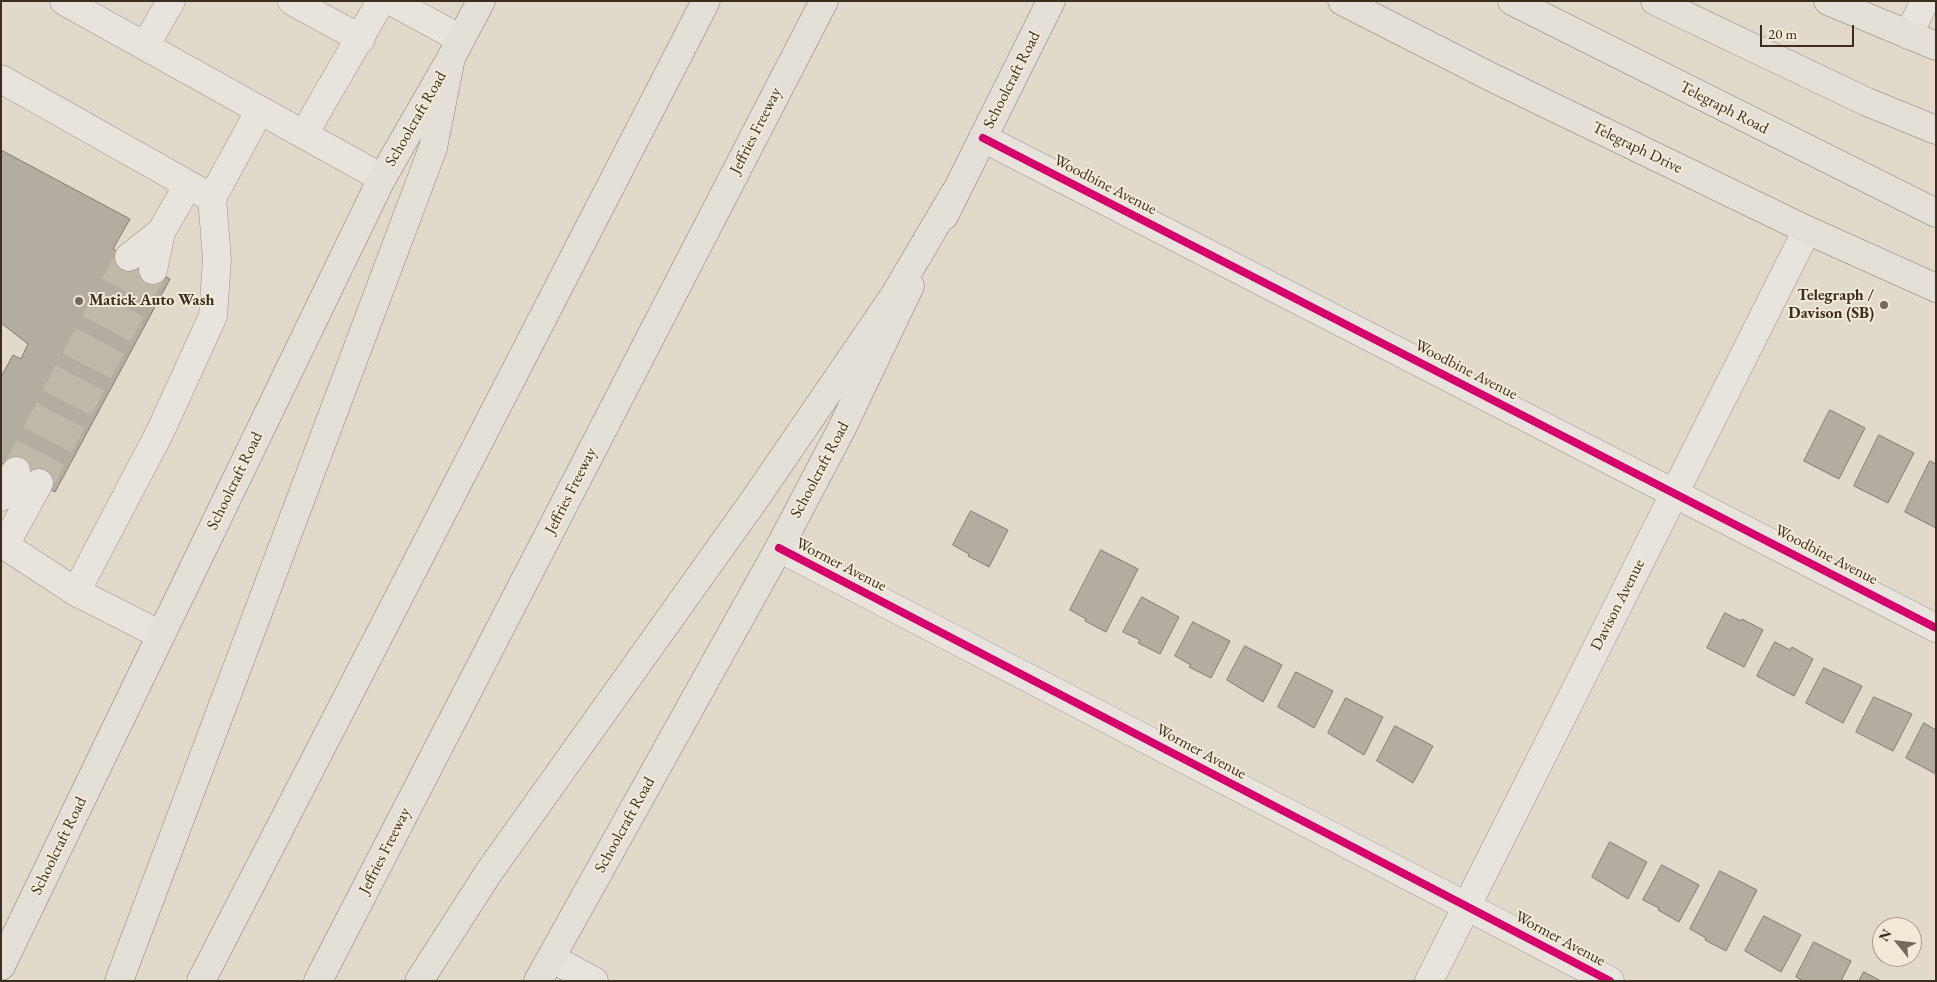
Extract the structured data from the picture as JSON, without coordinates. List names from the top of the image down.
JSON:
{
  "streets": {
    "main road": [
      "Schoolcraft Road",
      "Telegraph Road",
      "Jeffries Freeway",
      "Telegraph Drive"
    ],
    "street": ["Woodbine Avenue", "Wormer Avenue", "Davison Avenue"]
  },
  "crossings": [
    ["Schoolcraft Road", "Woodbine Avenue"],
    ["Schoolcraft Road", "Wormer Avenue"],
    ["Telegraph Drive", "Davison Avenue"],
    ["Woodbine Avenue", "Davison Avenue"],
    ["Wormer Avenue", "Davison Avenue"]
  ],
  "places": ["Matick Auto Wash", "Telegraph / Davison (SB)"],
  "scale_bar": "20 m",
  "north": "top left"
}
